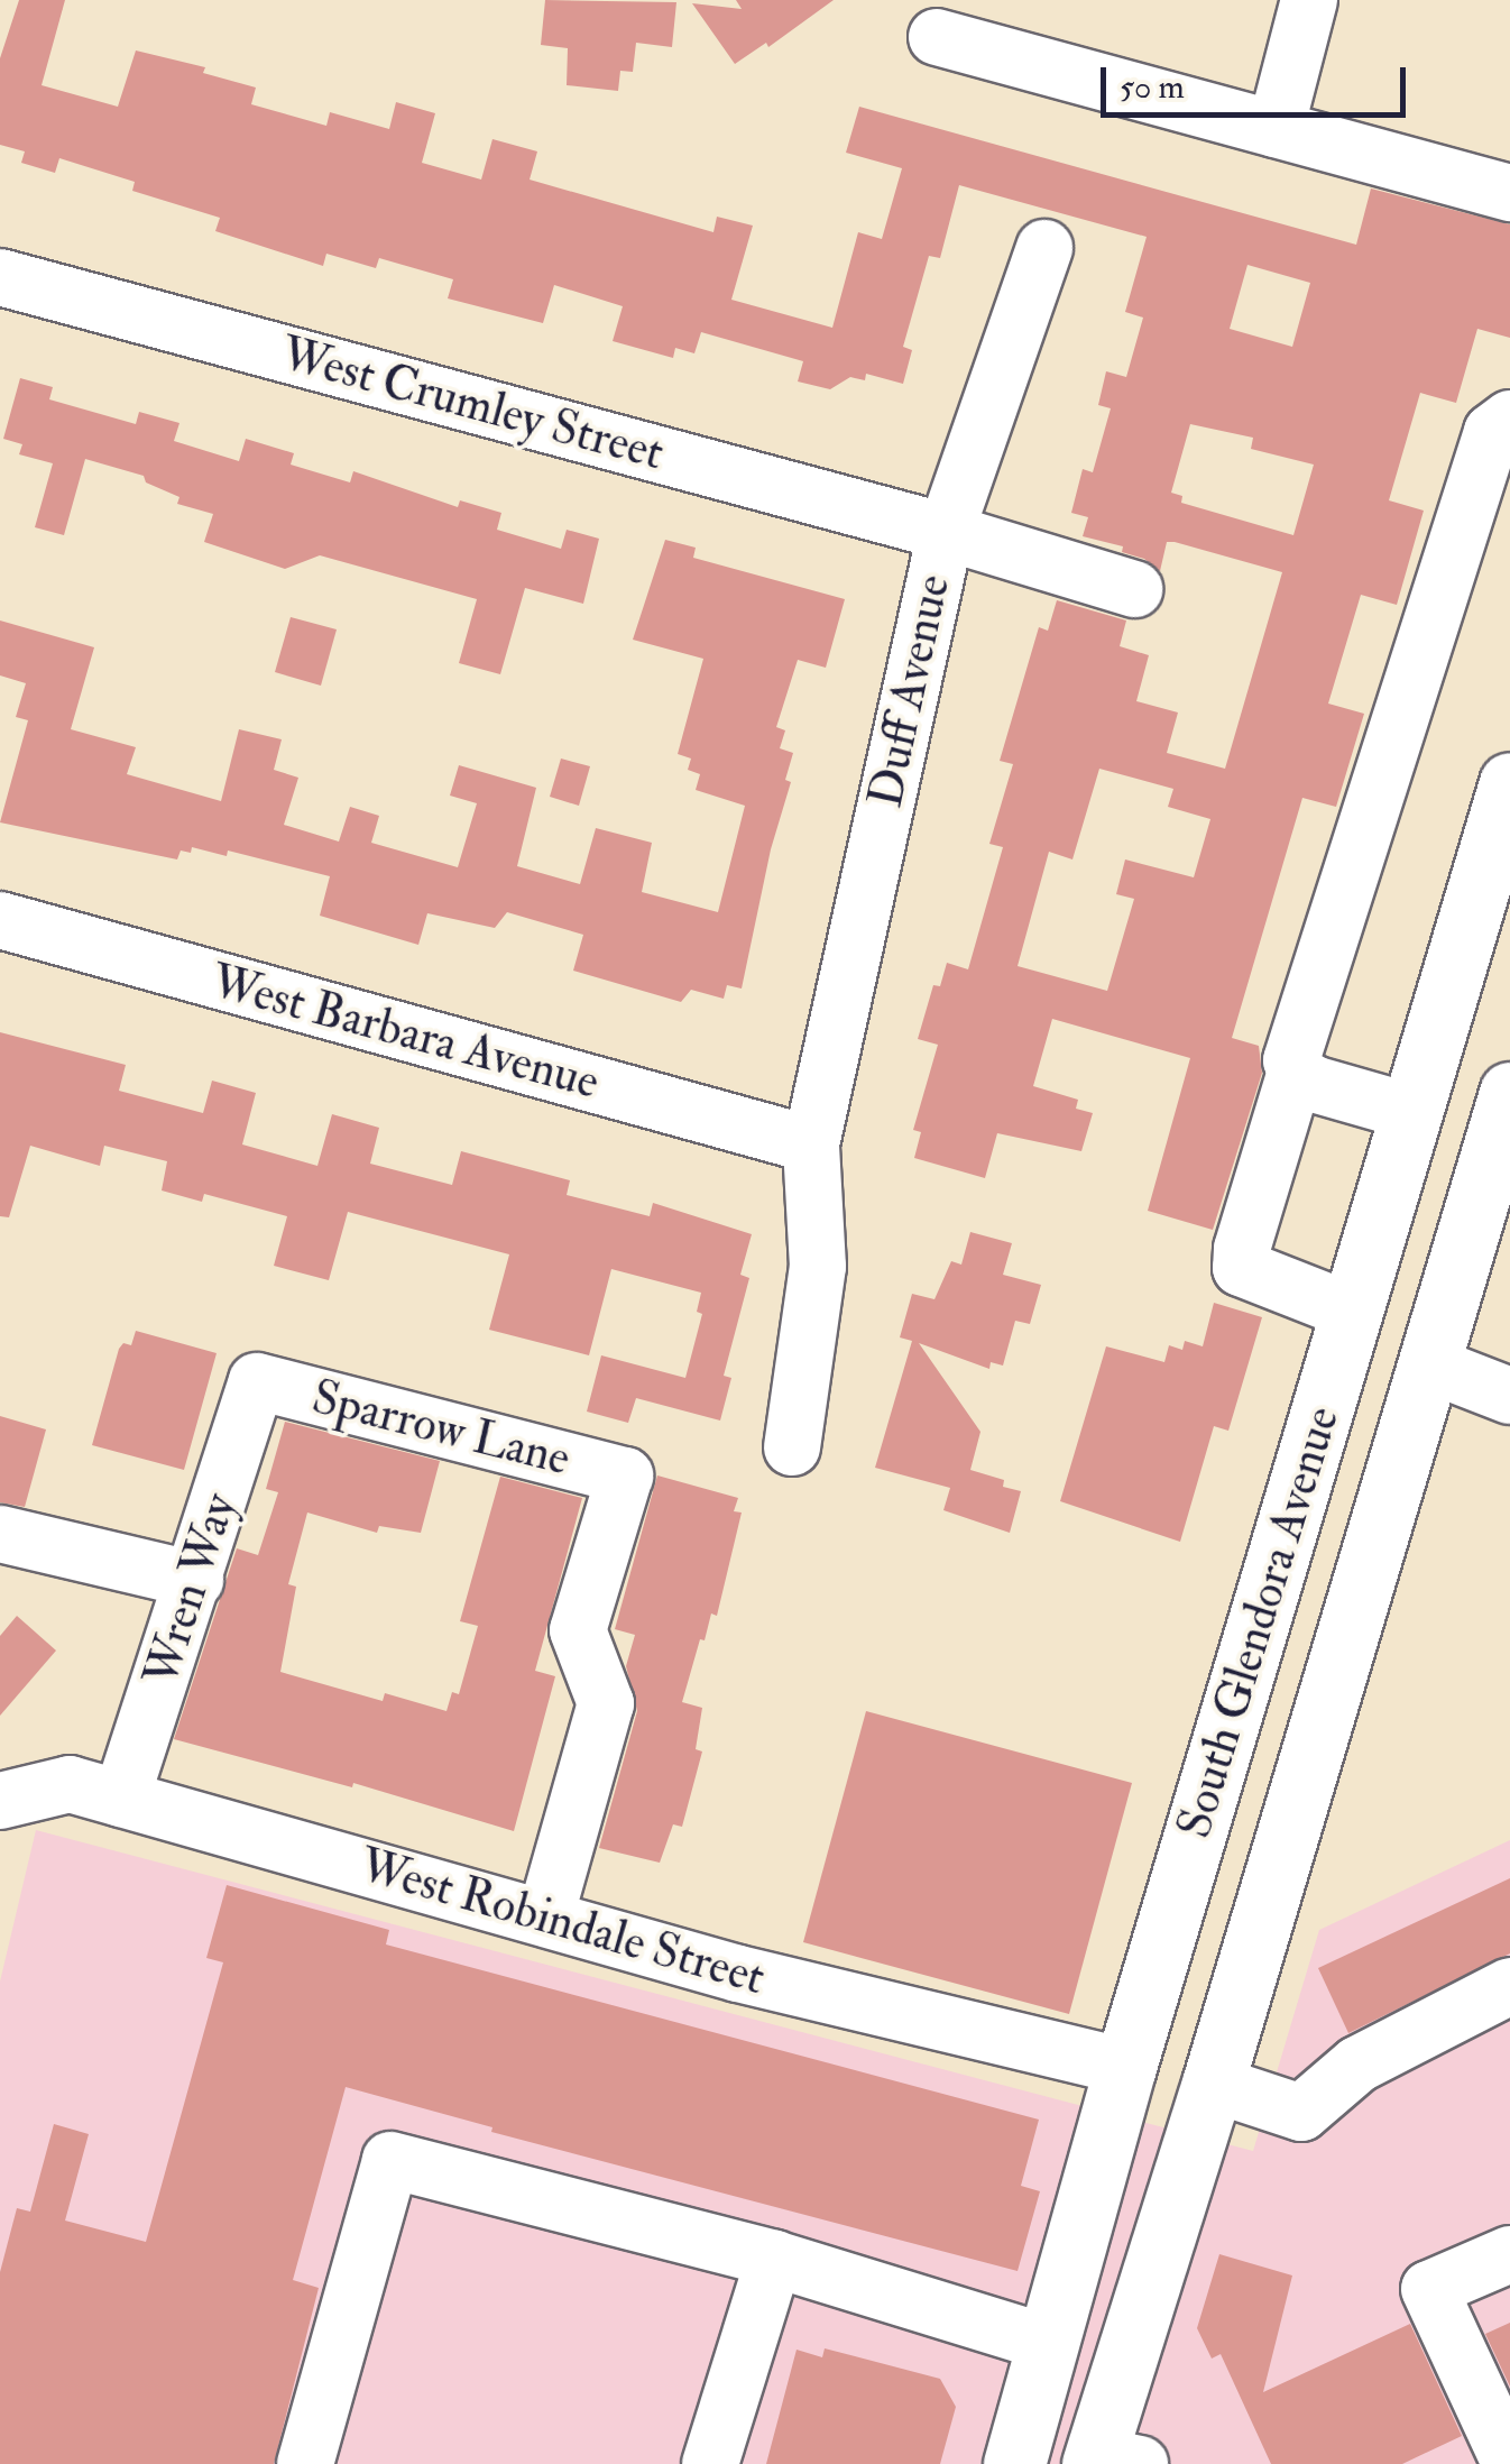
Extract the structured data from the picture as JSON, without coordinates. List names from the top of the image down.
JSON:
{
  "streets": {
    "main road": ["South Glendora Avenue"],
    "street": [
      "West Crumley Street",
      "Duff Avenue",
      "West Barbara Avenue",
      "Sparrow Lane",
      "Wren Way",
      "West Robindale Street"
    ]
  },
  "crossings": [
    ["West Crumley Street", "Duff Avenue"],
    ["Duff Avenue", "West Barbara Avenue"],
    ["Sparrow Lane", "Wren Way"],
    ["Sparrow Lane", "West Robindale Street"],
    ["Wren Way", "West Robindale Street"],
    ["South Glendora Avenue", "West Robindale Street"]
  ],
  "scale_bar": "50 m"
}
